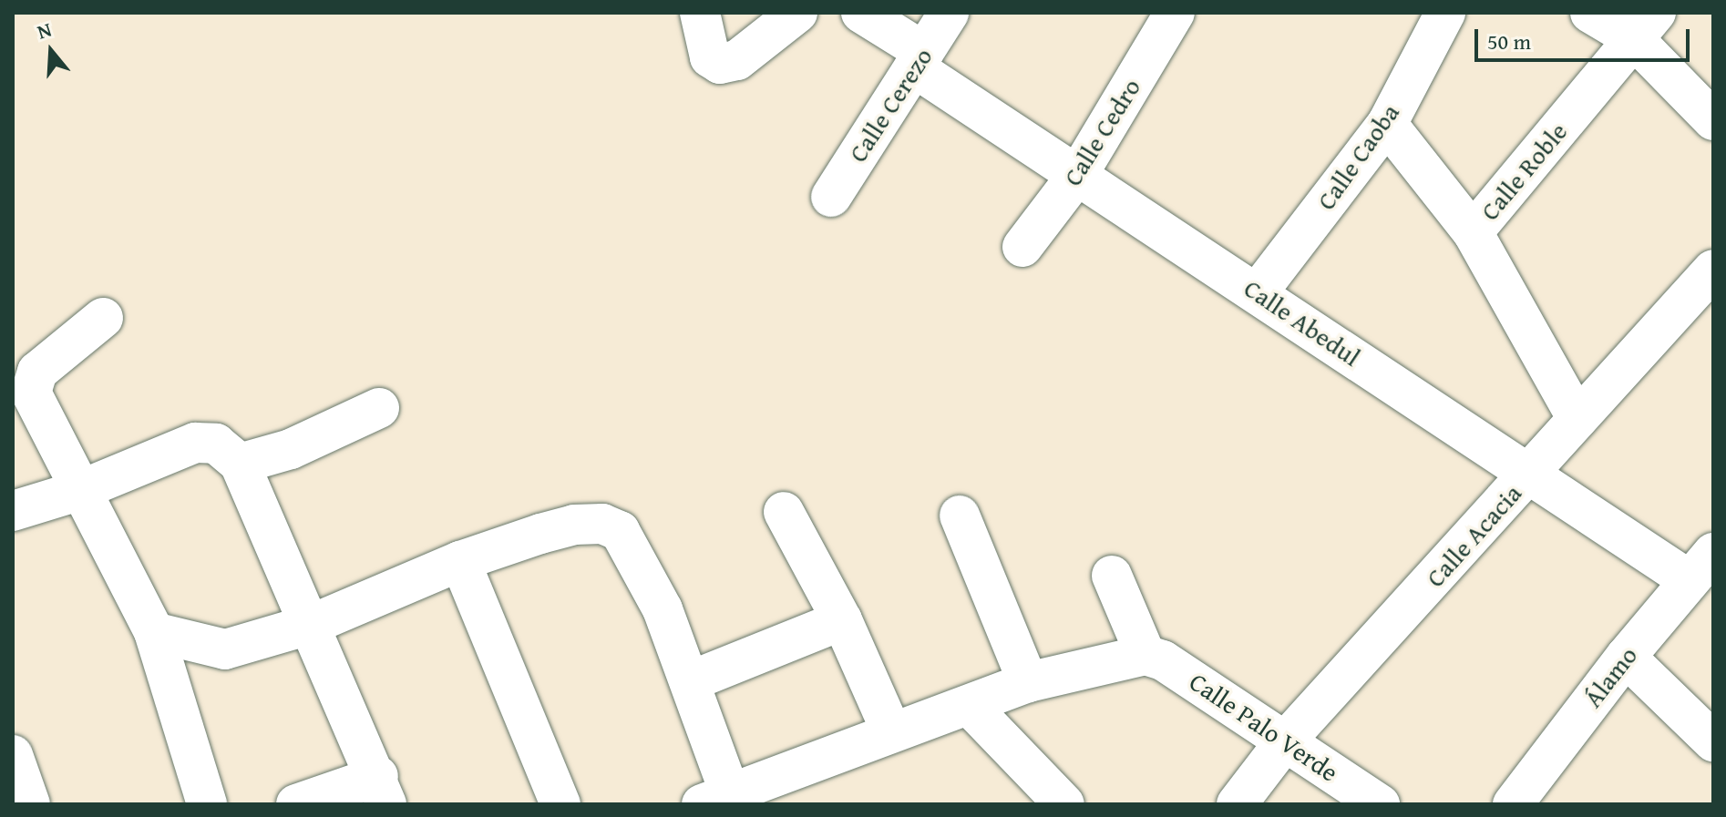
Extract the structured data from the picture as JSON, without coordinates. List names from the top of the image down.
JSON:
{
  "streets": {
    "street": [
      "Calle Cerezo",
      "Calle Cedro",
      "Calle Caoba",
      "Calle Roble",
      "Calle Abedul",
      "Calle Acacia",
      "Álamo",
      "Calle Palo Verde"
    ]
  },
  "crossings": [
    ["Calle Cerezo", "Calle Abedul"],
    ["Calle Cedro", "Calle Abedul"],
    ["Calle Caoba", "Calle Abedul"],
    ["Calle Roble", "Calle Acacia"],
    ["Calle Abedul", "Calle Acacia"],
    ["Calle Abedul", "Álamo"],
    ["Calle Acacia", "Calle Palo Verde"]
  ],
  "scale_bar": "50 m",
  "north": "top"
}
